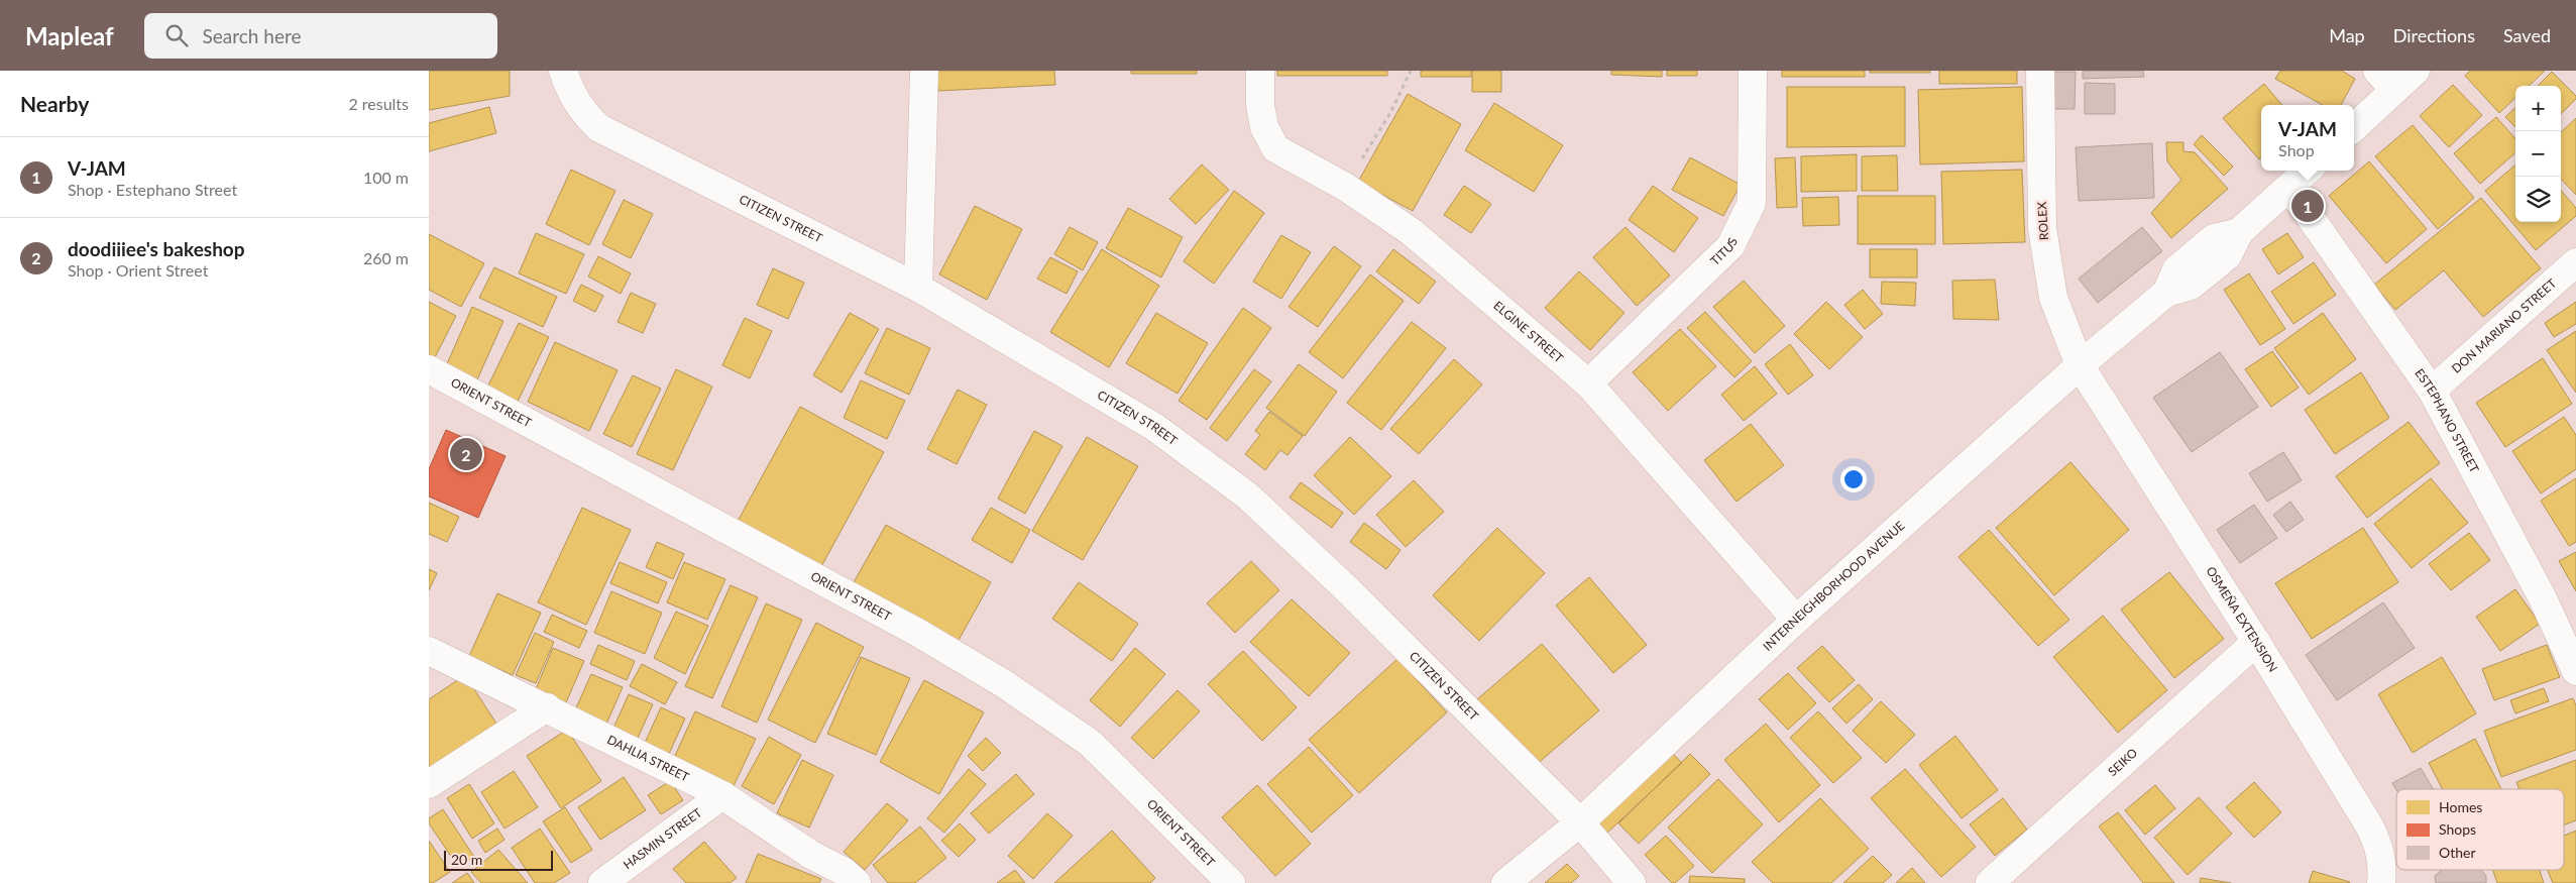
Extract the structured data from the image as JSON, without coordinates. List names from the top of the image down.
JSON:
{
  "streets": {
    "street": [
      "CITIZEN STREET",
      "ROLEX",
      "TITUS",
      "DON MARIANO STREET",
      "ELGINE STREET",
      "ORIENT STREET",
      "ESTEPHANO STREET",
      "INTERNEIGHBORHOOD AVENUE",
      "OSMEÑA EXTENSION",
      "DAHLIA STREET",
      "SEIKO",
      "HASMIN STREET"
    ]
  },
  "crossings": [
    ["CITIZEN STREET", "INTERNEIGHBORHOOD AVENUE"],
    ["ROLEX", "INTERNEIGHBORHOOD AVENUE"],
    ["ROLEX", "OSMEÑA EXTENSION"],
    ["TITUS", "ELGINE STREET"],
    ["DON MARIANO STREET", "ESTEPHANO STREET"],
    ["ELGINE STREET", "INTERNEIGHBORHOOD AVENUE"],
    ["ESTEPHANO STREET", "INTERNEIGHBORHOOD AVENUE"],
    ["INTERNEIGHBORHOOD AVENUE", "OSMEÑA EXTENSION"],
    ["OSMEÑA EXTENSION", "SEIKO"],
    ["DAHLIA STREET", "HASMIN STREET"]
  ],
  "legend": ["Homes", "Shops", "Other"],
  "scale_bar": "20 m",
  "page": {
    "header": "Mapleaf",
    "search": "Search here",
    "nav": ["Map", "Directions", "Saved"],
    "heading": ["Nearby", "2 results"],
    "map_buttons": ["+", "−"],
    "popup": ["V-JAM", "Shop"],
    "list": [
      {
        "mark": "1",
        "name": "V-JAM",
        "note": "Shop · Estephano Street",
        "value": "100 m"
      },
      {
        "mark": "2",
        "name": "doodiiiee's bakeshop",
        "note": "Shop · Orient Street",
        "value": "260 m"
      }
    ],
    "pins": ["1", "2"],
    "scale": "20 m"
  }
}
